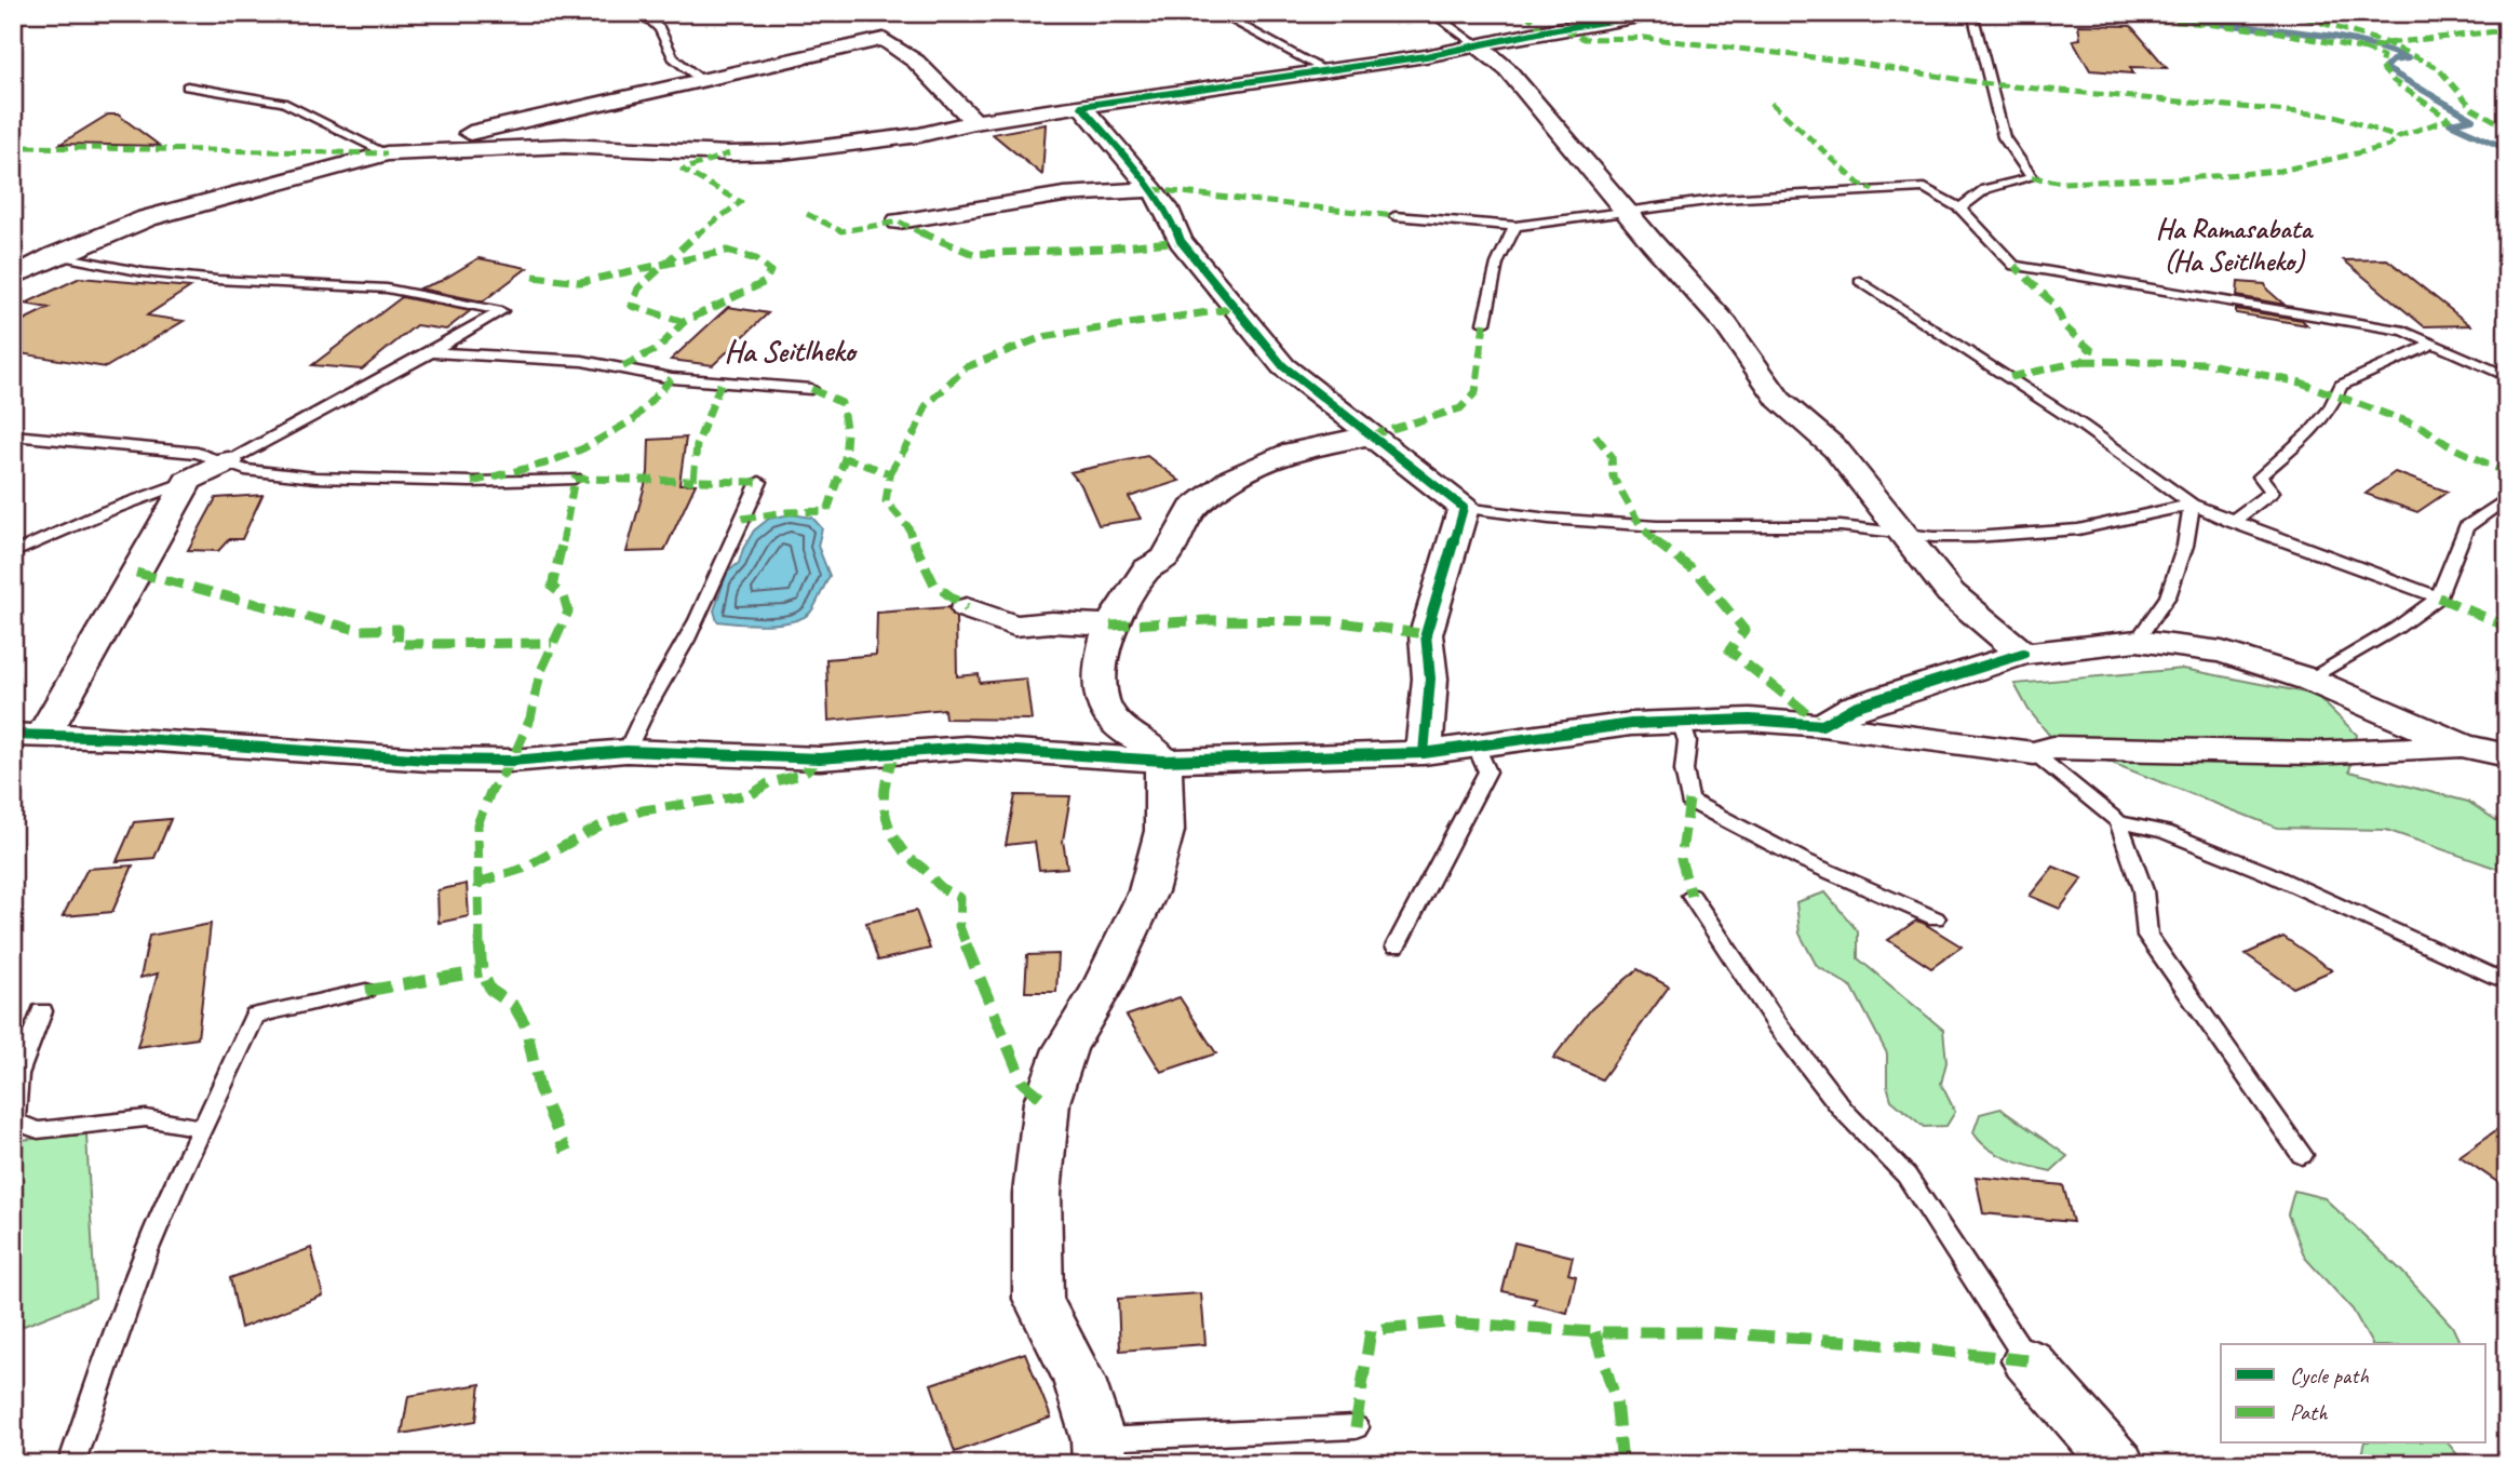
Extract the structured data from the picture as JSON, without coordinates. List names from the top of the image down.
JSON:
{
  "districts": ["Ha Ramasabata (Ha Seitlheko)", "Ha Seitlheko"],
  "legend": ["Cycle path", "Path"]
}
